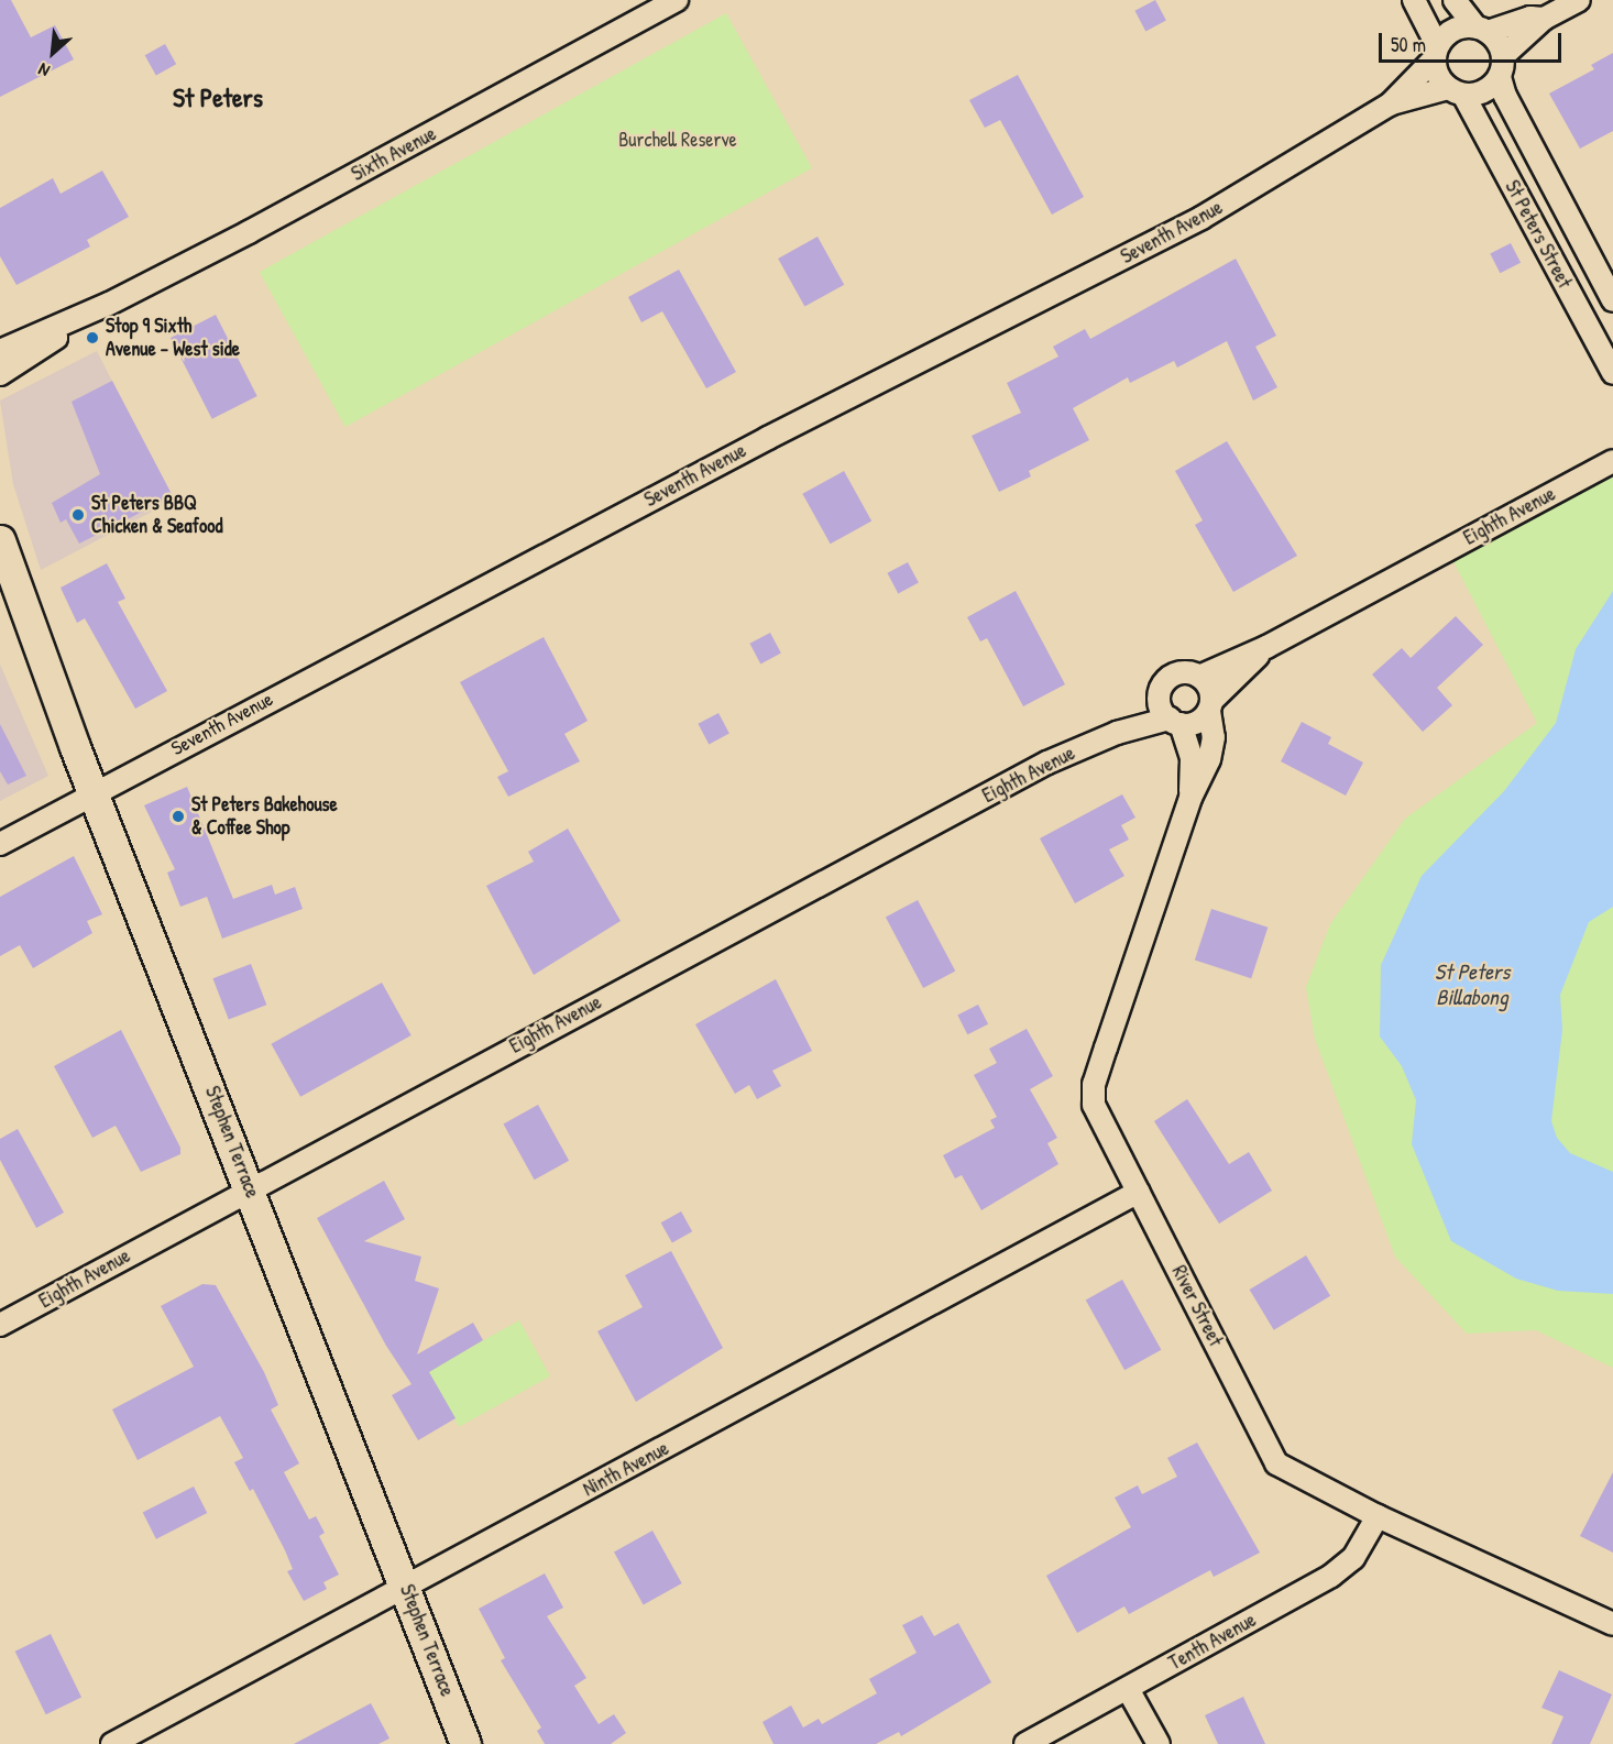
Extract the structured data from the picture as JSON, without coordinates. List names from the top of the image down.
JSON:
{
  "streets": {
    "main road": ["Stephen Terrace"],
    "street": [
      "Sixth Avenue",
      "Seventh Avenue",
      "St Peters Street",
      "Eighth Avenue",
      "River Street",
      "Ninth Avenue",
      "Tenth Avenue"
    ]
  },
  "crossings": [
    ["Seventh Avenue", "St Peters Street"],
    ["Seventh Avenue", "Stephen Terrace"],
    ["Eighth Avenue", "Stephen Terrace"],
    ["Eighth Avenue", "River Street"],
    ["Stephen Terrace", "Ninth Avenue"],
    ["River Street", "Ninth Avenue"],
    ["River Street", "Tenth Avenue"]
  ],
  "districts": ["St Peters"],
  "water": ["St Peters Billabong"],
  "parks": ["Burchell Reserve"],
  "places": ["Stop 9 Sixth Avenue - West side", "St Peters BBQ Chicken & Seafood", "St Peters Bakehouse & Coffee Shop"],
  "scale_bar": "50 m",
  "north": "bottom left"
}
